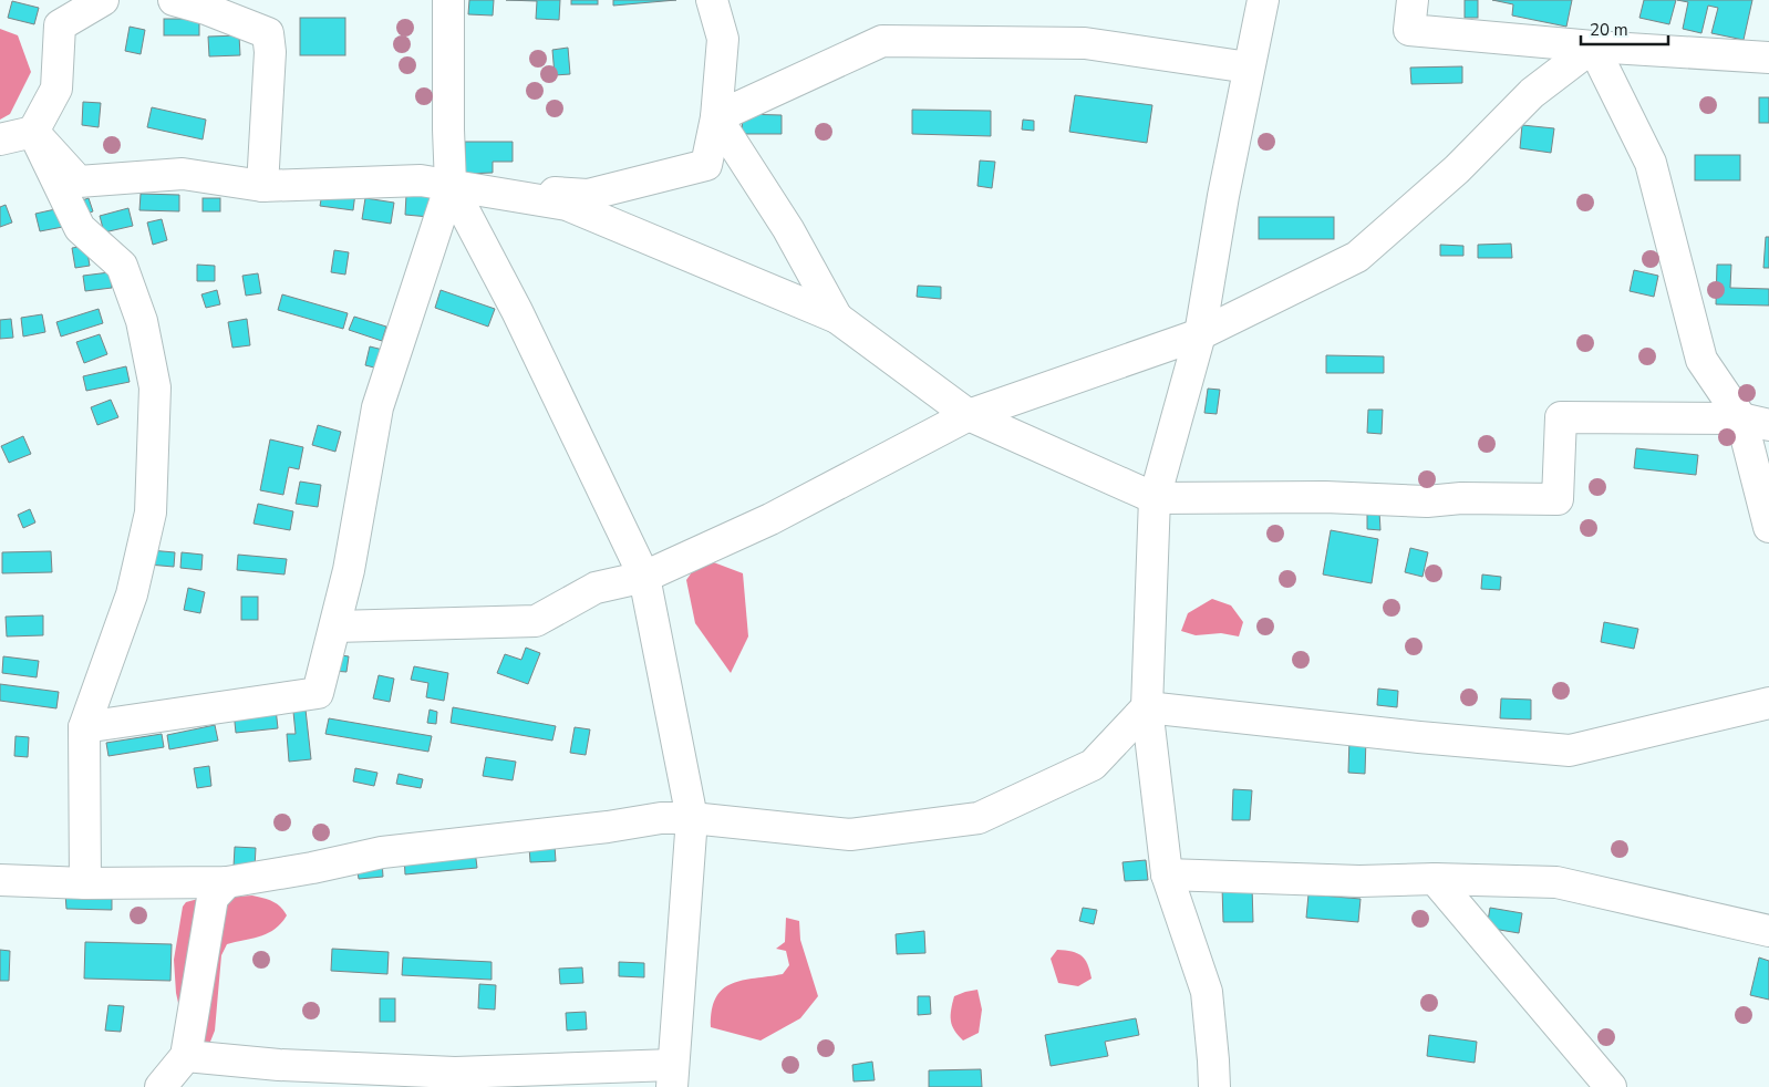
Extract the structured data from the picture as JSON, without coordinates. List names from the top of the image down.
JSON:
{
  "scale_bar": "20 m"
}
